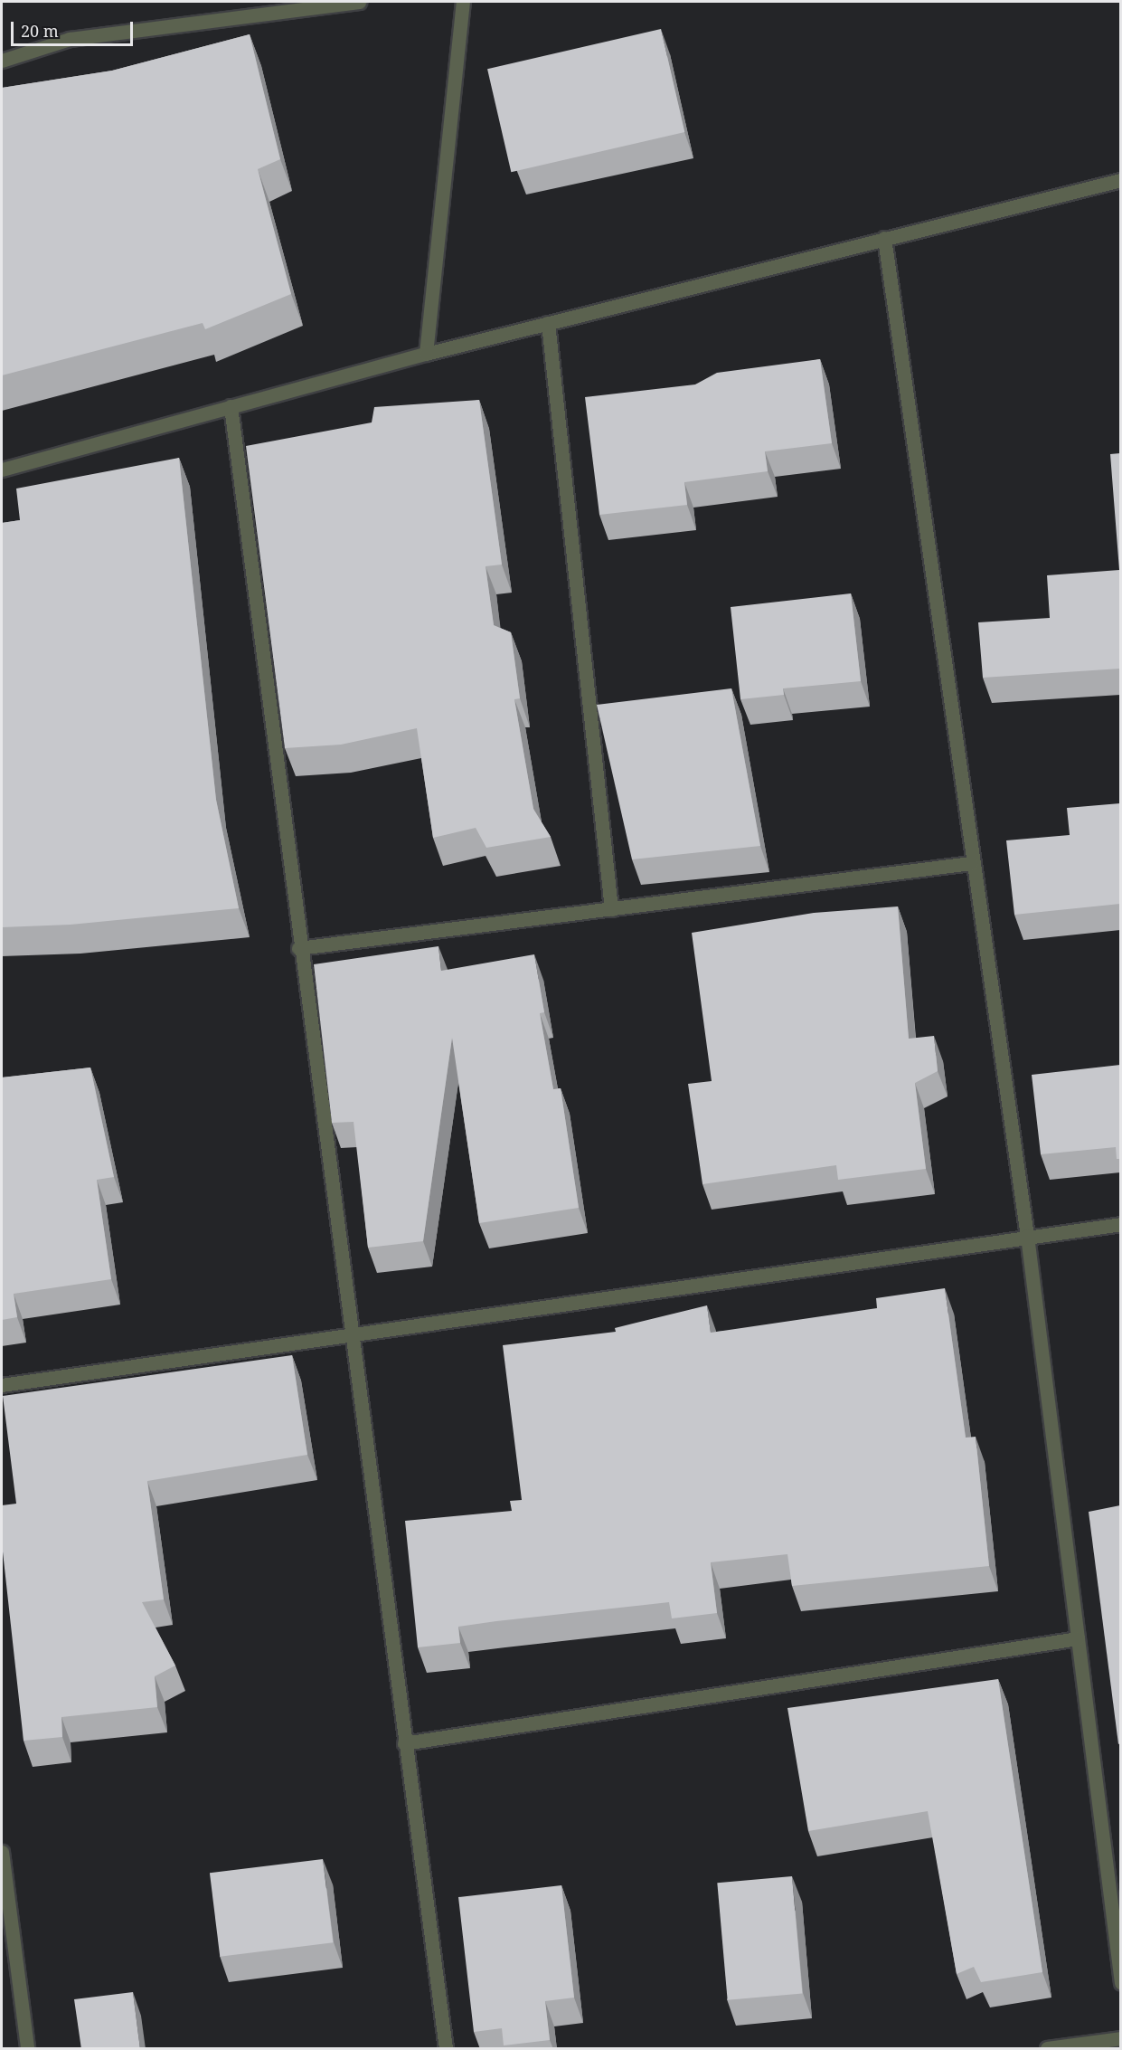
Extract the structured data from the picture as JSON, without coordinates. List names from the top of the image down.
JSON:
{
  "scale_bar": "20 m"
}
